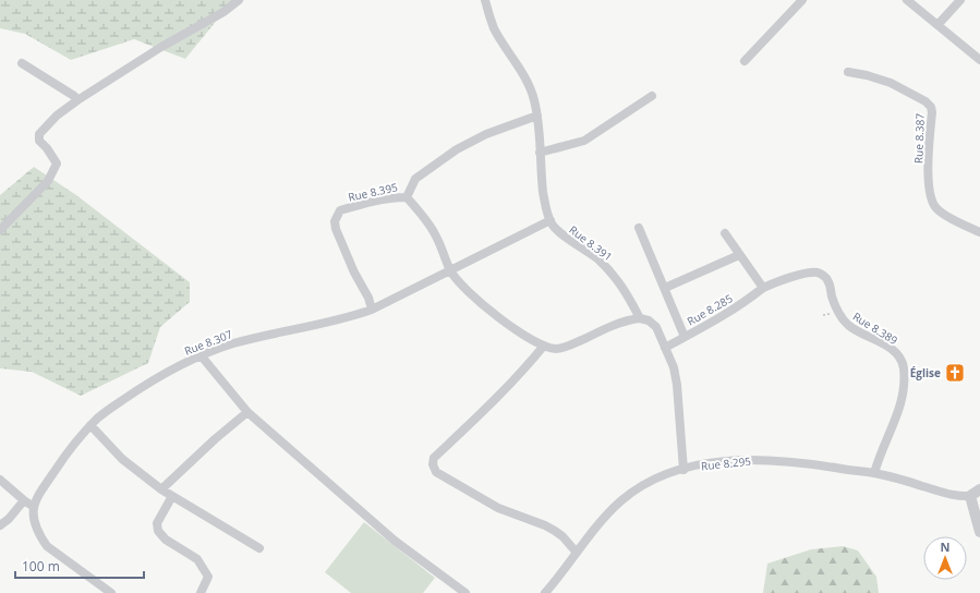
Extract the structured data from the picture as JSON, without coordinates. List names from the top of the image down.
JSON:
{
  "streets": {
    "street": [
      "Rue 8.387",
      "Rue 8.395",
      "Rue 8.391",
      "Rue 8.285",
      "Rue 8.389",
      "Rue 8.307",
      "Rue 8.295"
    ]
  },
  "crossings": [
    ["Rue 8.395", "Rue 8.307"],
    ["Rue 8.391", "Rue 8.285"],
    ["Rue 8.391", "Rue 8.307"],
    ["Rue 8.391", "Rue 8.295"],
    ["Rue 8.285", "Rue 8.389"],
    ["Rue 8.389", "Rue 8.295"]
  ],
  "places": {
    "church": ["Église"]
  },
  "scale_bar": "100 m",
  "north": "top"
}
